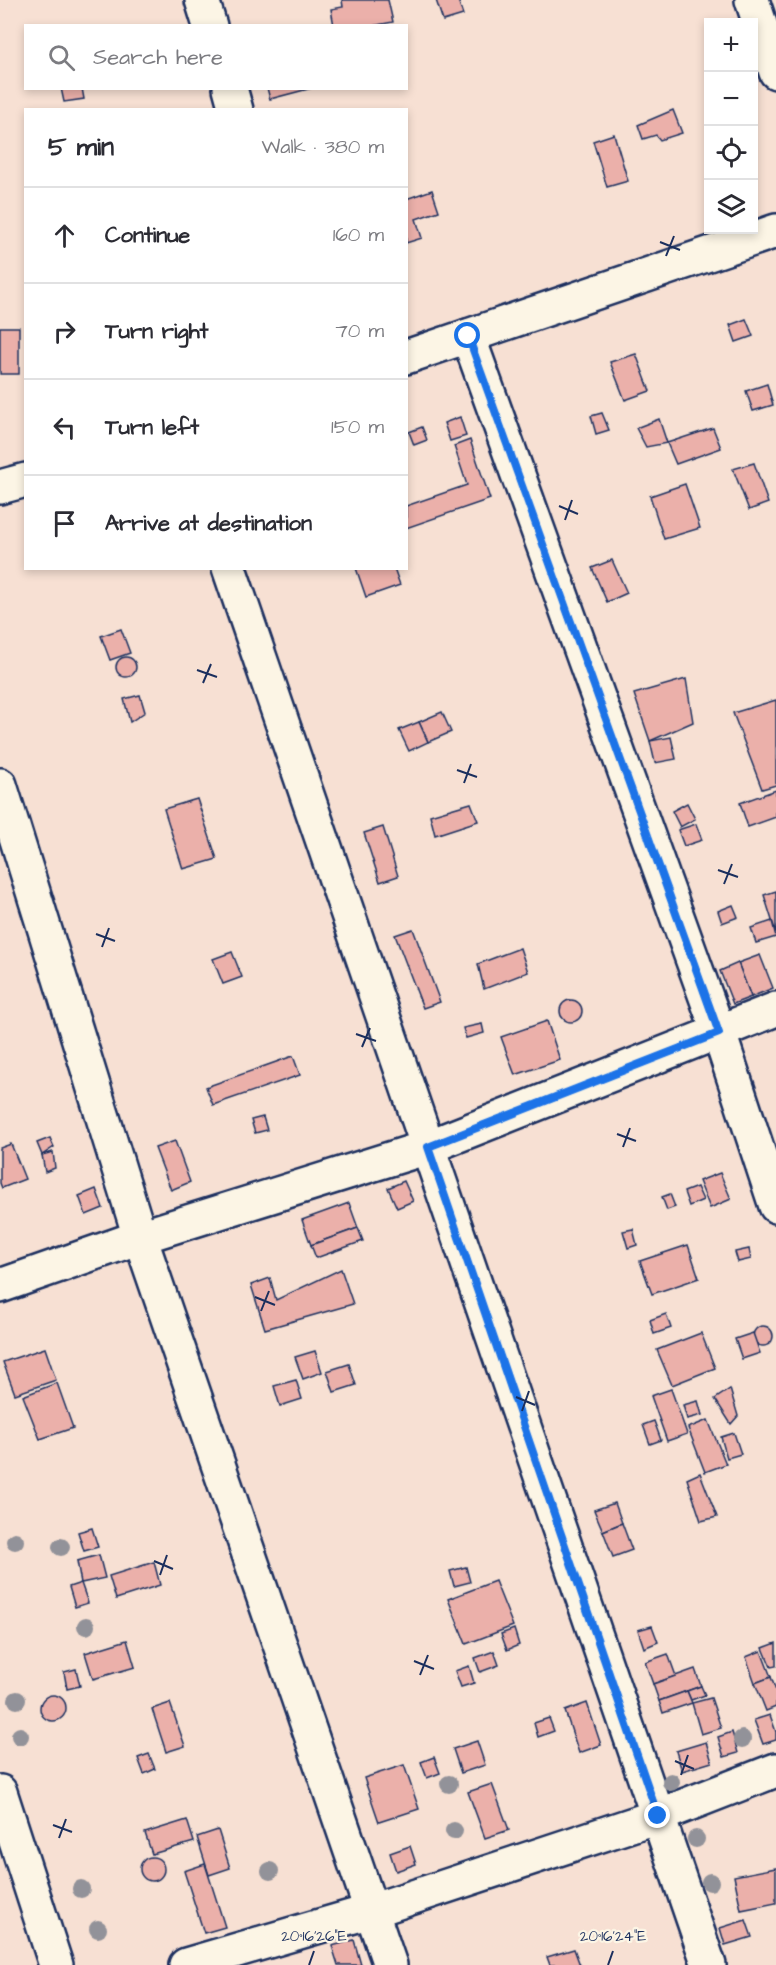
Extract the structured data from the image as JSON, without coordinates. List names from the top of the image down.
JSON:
{
  "page": {
    "map_buttons": ["+", "−"],
    "search": "Search here",
    "heading": ["5 min", "Walk · 380 m"],
    "list": [
      ["Continue", "160 m"],
      ["Turn right", "70 m"],
      ["Turn left", "150 m"],
      "Arrive at destination"
    ]
  },
  "coordinates": ["20°16'26\"E", "20°16'24\"E"]
}
